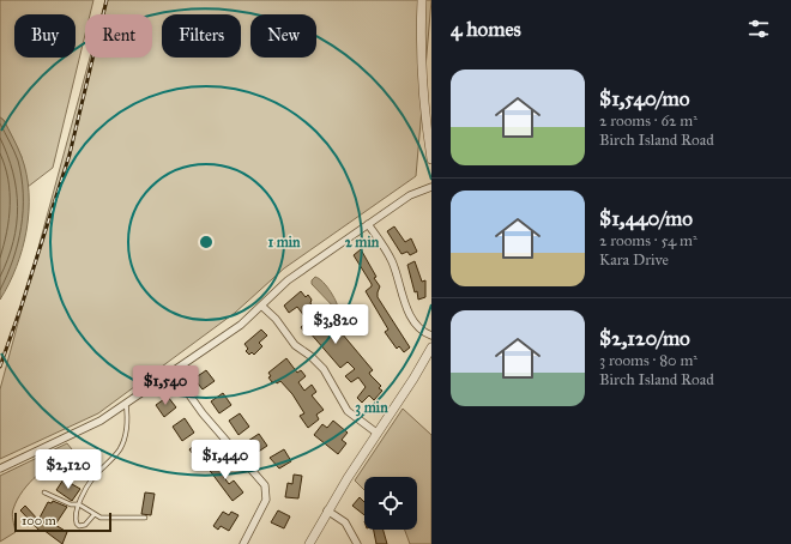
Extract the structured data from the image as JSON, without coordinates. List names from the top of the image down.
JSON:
{
  "scale_bar": "100 m",
  "page": {
    "heading": "4 homes",
    "chip": [
      "Buy",
      "Rent",
      "Filters",
      "New"
    ],
    "list": [
      {
        "name": "$1,540/mo",
        "note": "2 rooms · 62 m² · Birch Island Road"
      },
      {
        "name": "$1,440/mo",
        "note": "2 rooms · 54 m² · Kara Drive"
      },
      {
        "name": "$2,120/mo",
        "note": "3 rooms · 80 m² · Birch Island Road"
      }
    ],
    "price": [
      "$3,820",
      "$1,540",
      "$1,440",
      "$2,120"
    ],
    "scale": "100 m"
  },
  "rings": ["1 min", "2 min", "3 min"]
}
